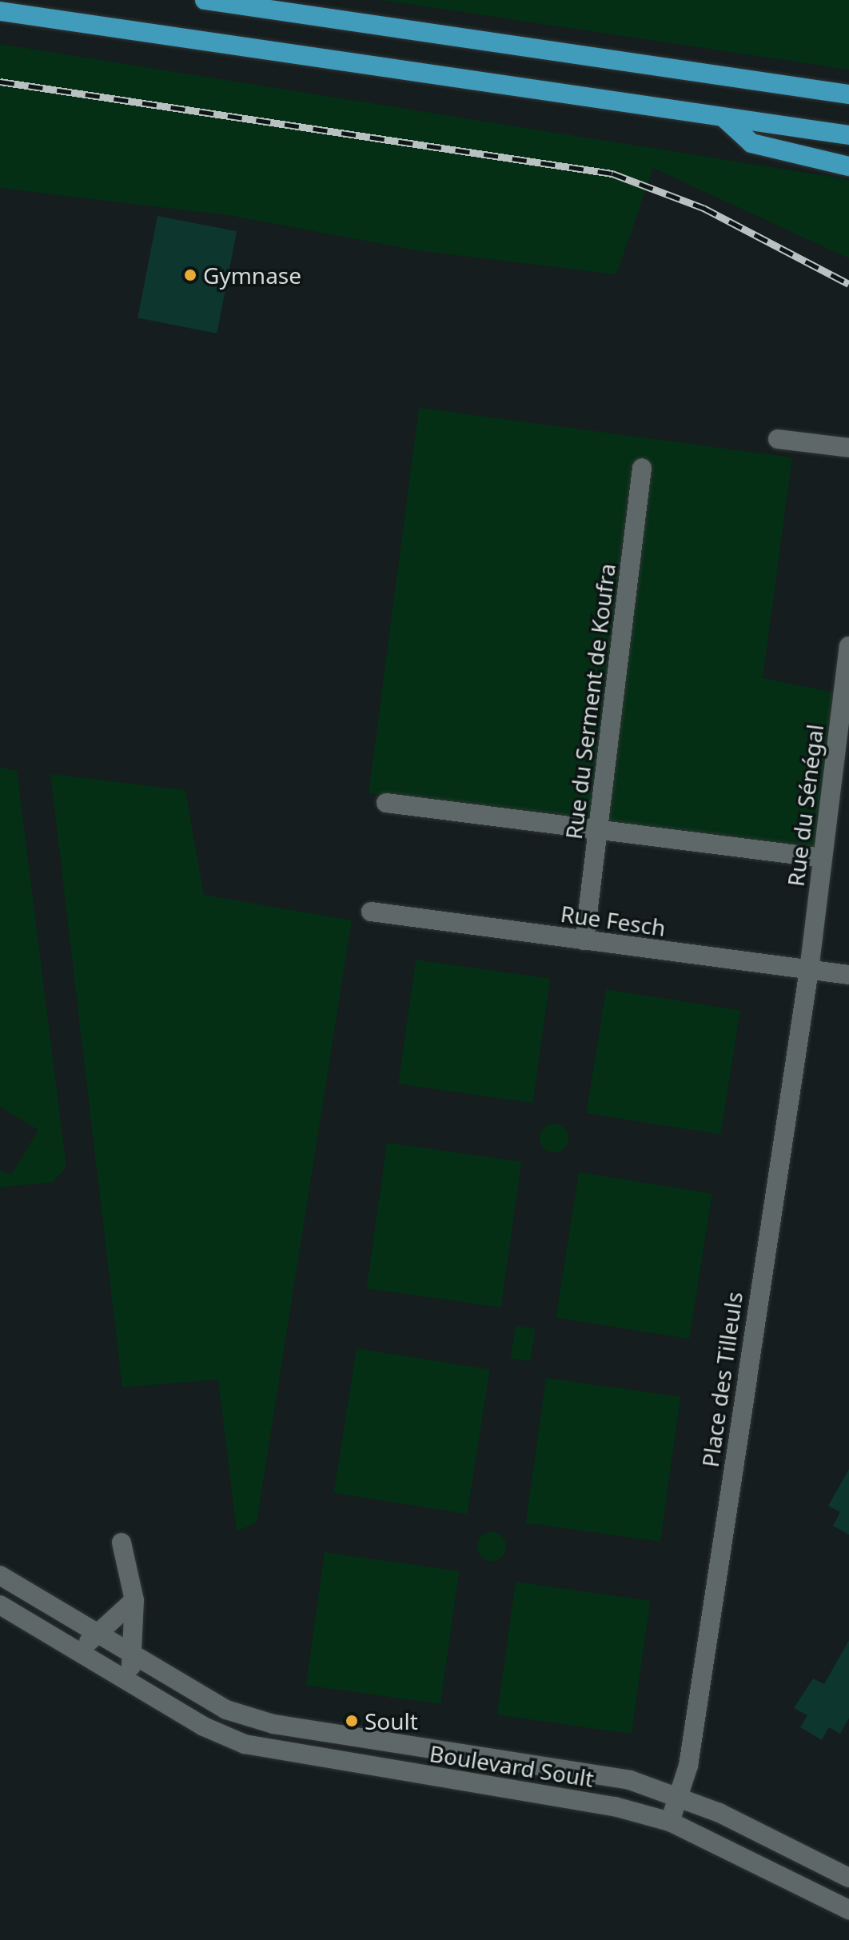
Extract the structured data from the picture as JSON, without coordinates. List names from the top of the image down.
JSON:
{
  "streets": {
    "street": [
      "Rue du Serment de Koufra",
      "Rue du Sénégal",
      "Rue Fesch",
      "Place des Tilleuls",
      "Boulevard Soult"
    ]
  },
  "crossings": [
    ["Rue du Serment de Koufra", "Rue Fesch"],
    ["Rue du Sénégal", "Rue Fesch"],
    ["Rue du Sénégal", "Place des Tilleuls"],
    ["Rue Fesch", "Place des Tilleuls"],
    ["Place des Tilleuls", "Boulevard Soult"]
  ],
  "places": ["Gymnase", "Soult"]
}
